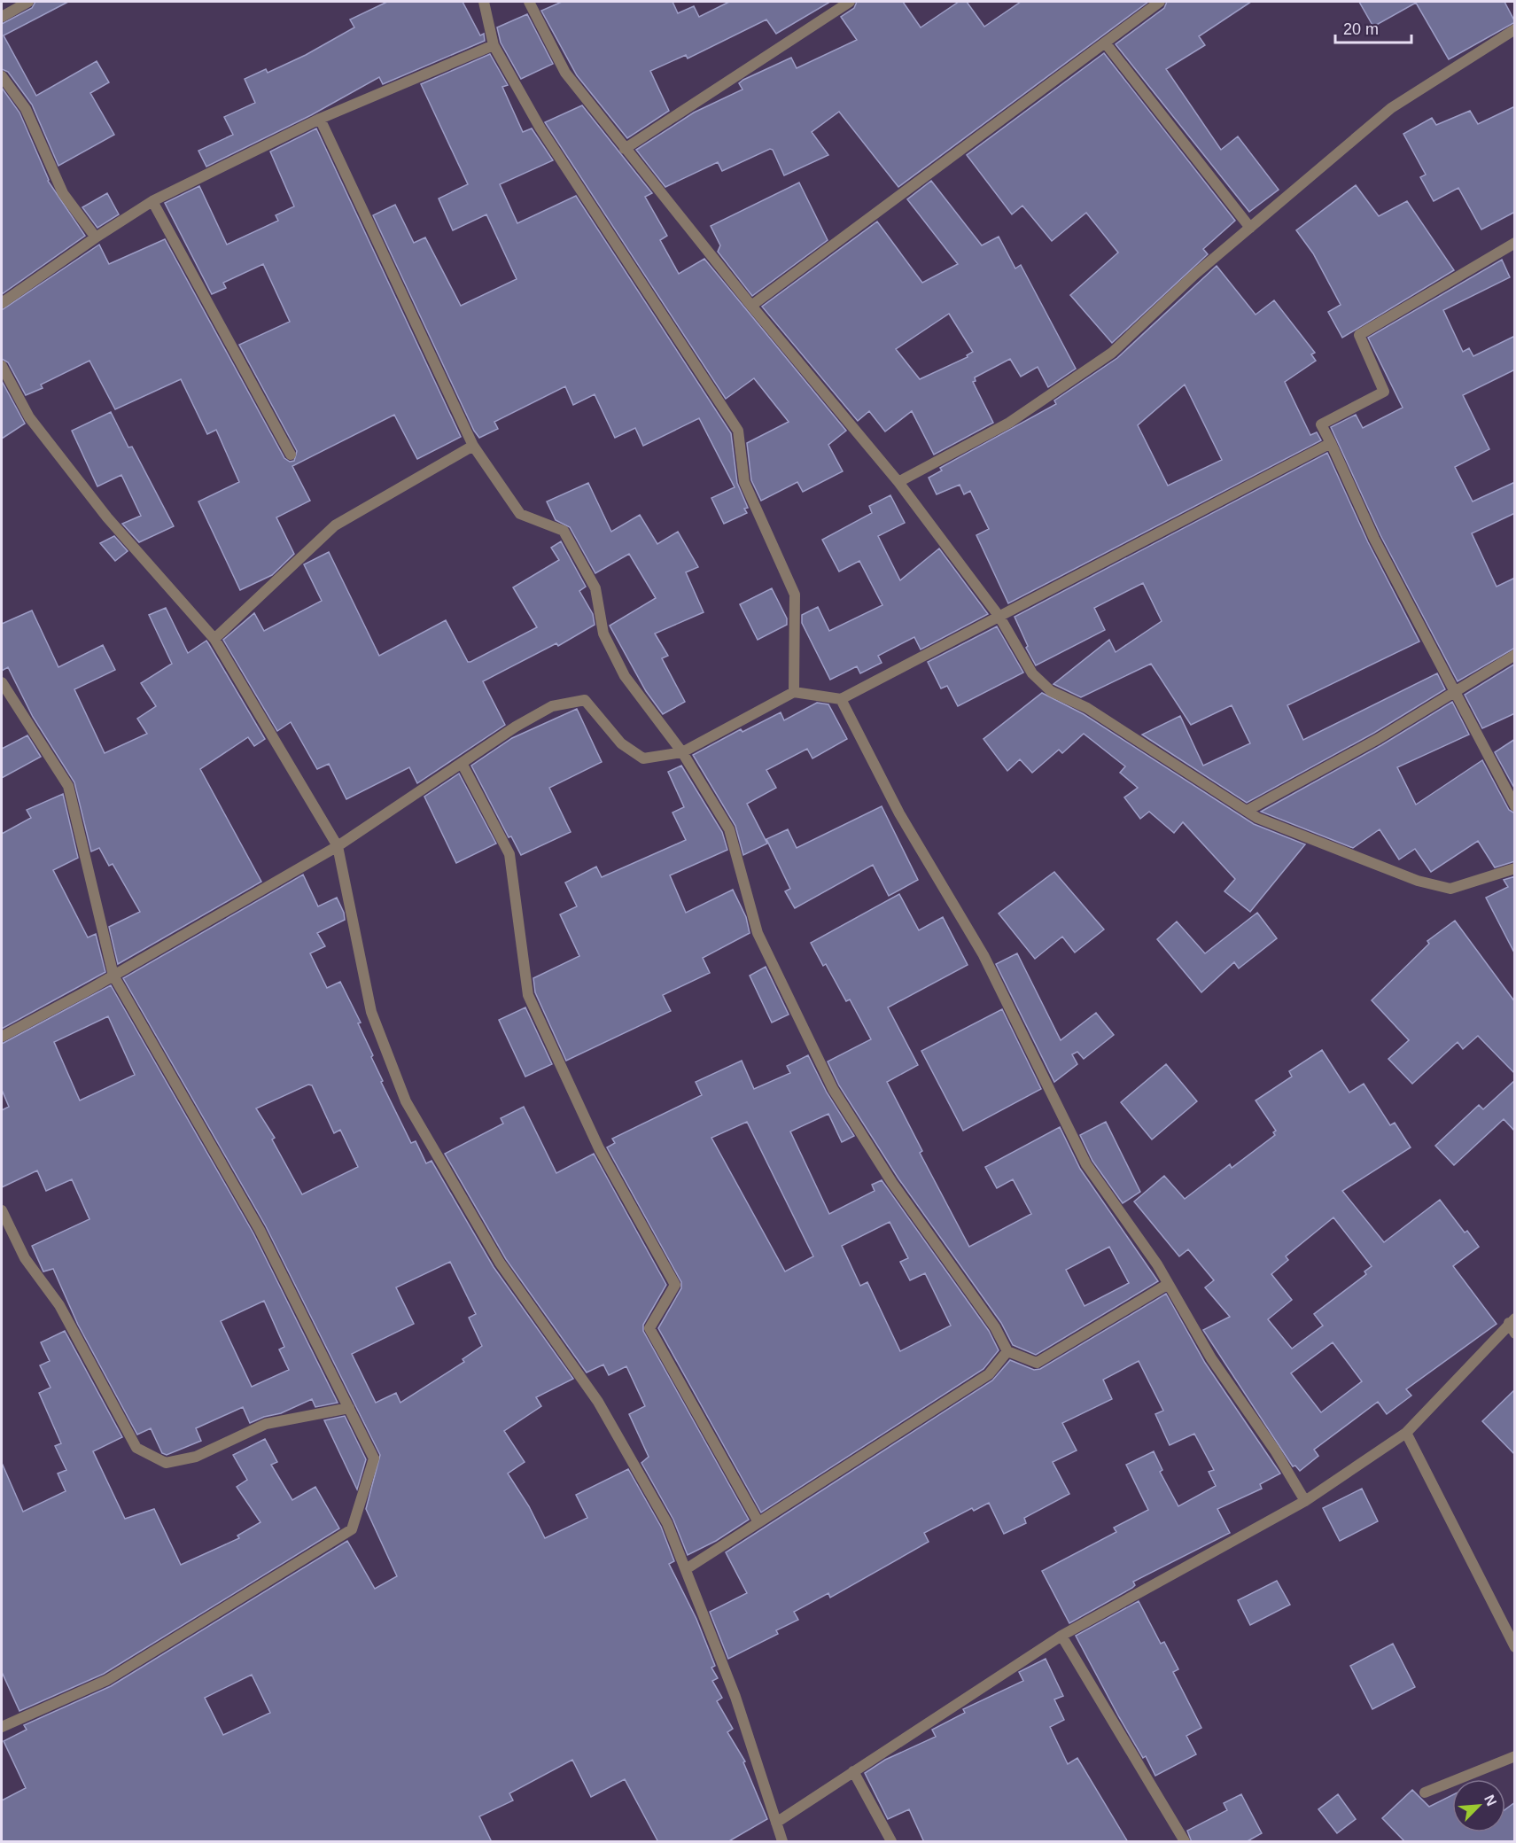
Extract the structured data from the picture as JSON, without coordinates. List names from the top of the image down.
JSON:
{
  "scale_bar": "20 m",
  "north": "top right"
}
